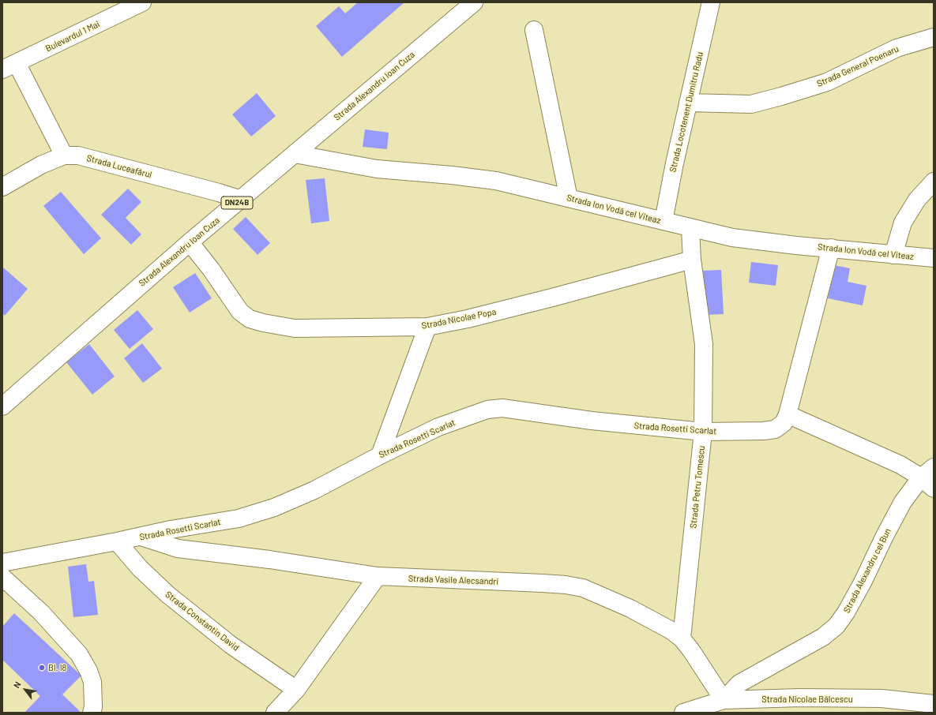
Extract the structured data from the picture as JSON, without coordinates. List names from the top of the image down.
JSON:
{
  "streets": {
    "main road": [
      "Bulevardul 1 Mai",
      "Strada General Poenaru",
      "Strada Alexandru Ioan Cuza",
      "Strada Locotenent Dumitru Radu",
      "Strada Luceafărul",
      "DN24B",
      "Strada Ion Vodă cel Viteaz",
      "Strada Nicolae Popa",
      "Strada Rosetti Scarlat",
      "Strada Petru Tomescu",
      "Strada Alexandru cel Bun",
      "Strada Vasile Alecsandri",
      "Strada Constantin David",
      "Strada Nicolae Bălcescu"
    ]
  },
  "crossings": [
    ["Strada General Poenaru", "Strada Locotenent Dumitru Radu"],
    ["Strada Alexandru Ioan Cuza", "Strada Luceafărul"],
    ["Strada Alexandru Ioan Cuza", "Strada Ion Vodă cel Viteaz"],
    ["Strada Alexandru Ioan Cuza", "Strada Nicolae Popa"],
    ["Strada Locotenent Dumitru Radu", "Strada Ion Vodă cel Viteaz"],
    ["Strada Nicolae Popa", "Strada Petru Tomescu"],
    ["Strada Rosetti Scarlat", "Strada Petru Tomescu"],
    ["Strada Rosetti Scarlat", "Strada Vasile Alecsandri"],
    ["Strada Rosetti Scarlat", "Strada Constantin David"],
    ["Strada Petru Tomescu", "Strada Vasile Alecsandri"],
    ["Strada Alexandru cel Bun", "Strada Vasile Alecsandri"],
    ["Strada Alexandru cel Bun", "Strada Nicolae Bălcescu"],
    ["Strada Vasile Alecsandri", "Strada Nicolae Bălcescu"]
  ],
  "places": ["Bl. I8"],
  "north": "top left"
}
